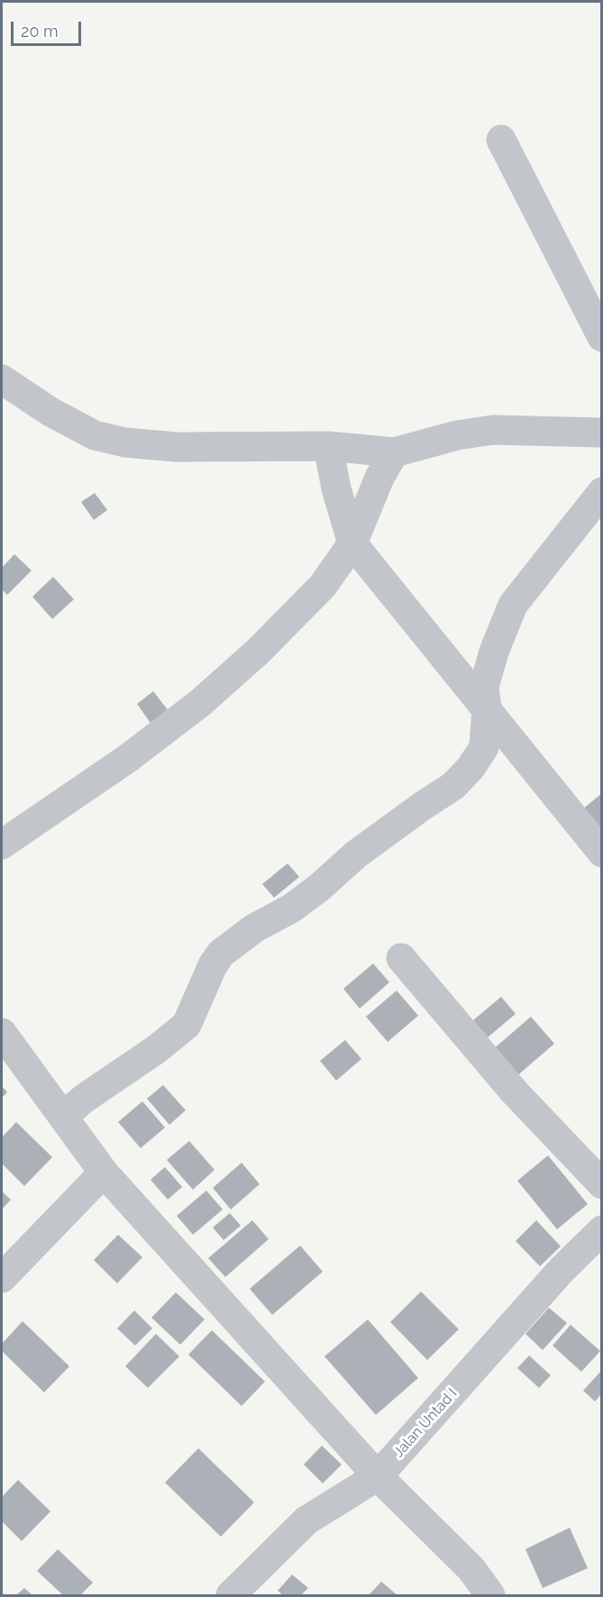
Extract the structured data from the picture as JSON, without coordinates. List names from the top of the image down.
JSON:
{
  "streets": {
    "street": ["Jalan Untad I"]
  },
  "scale_bar": "20 m"
}
